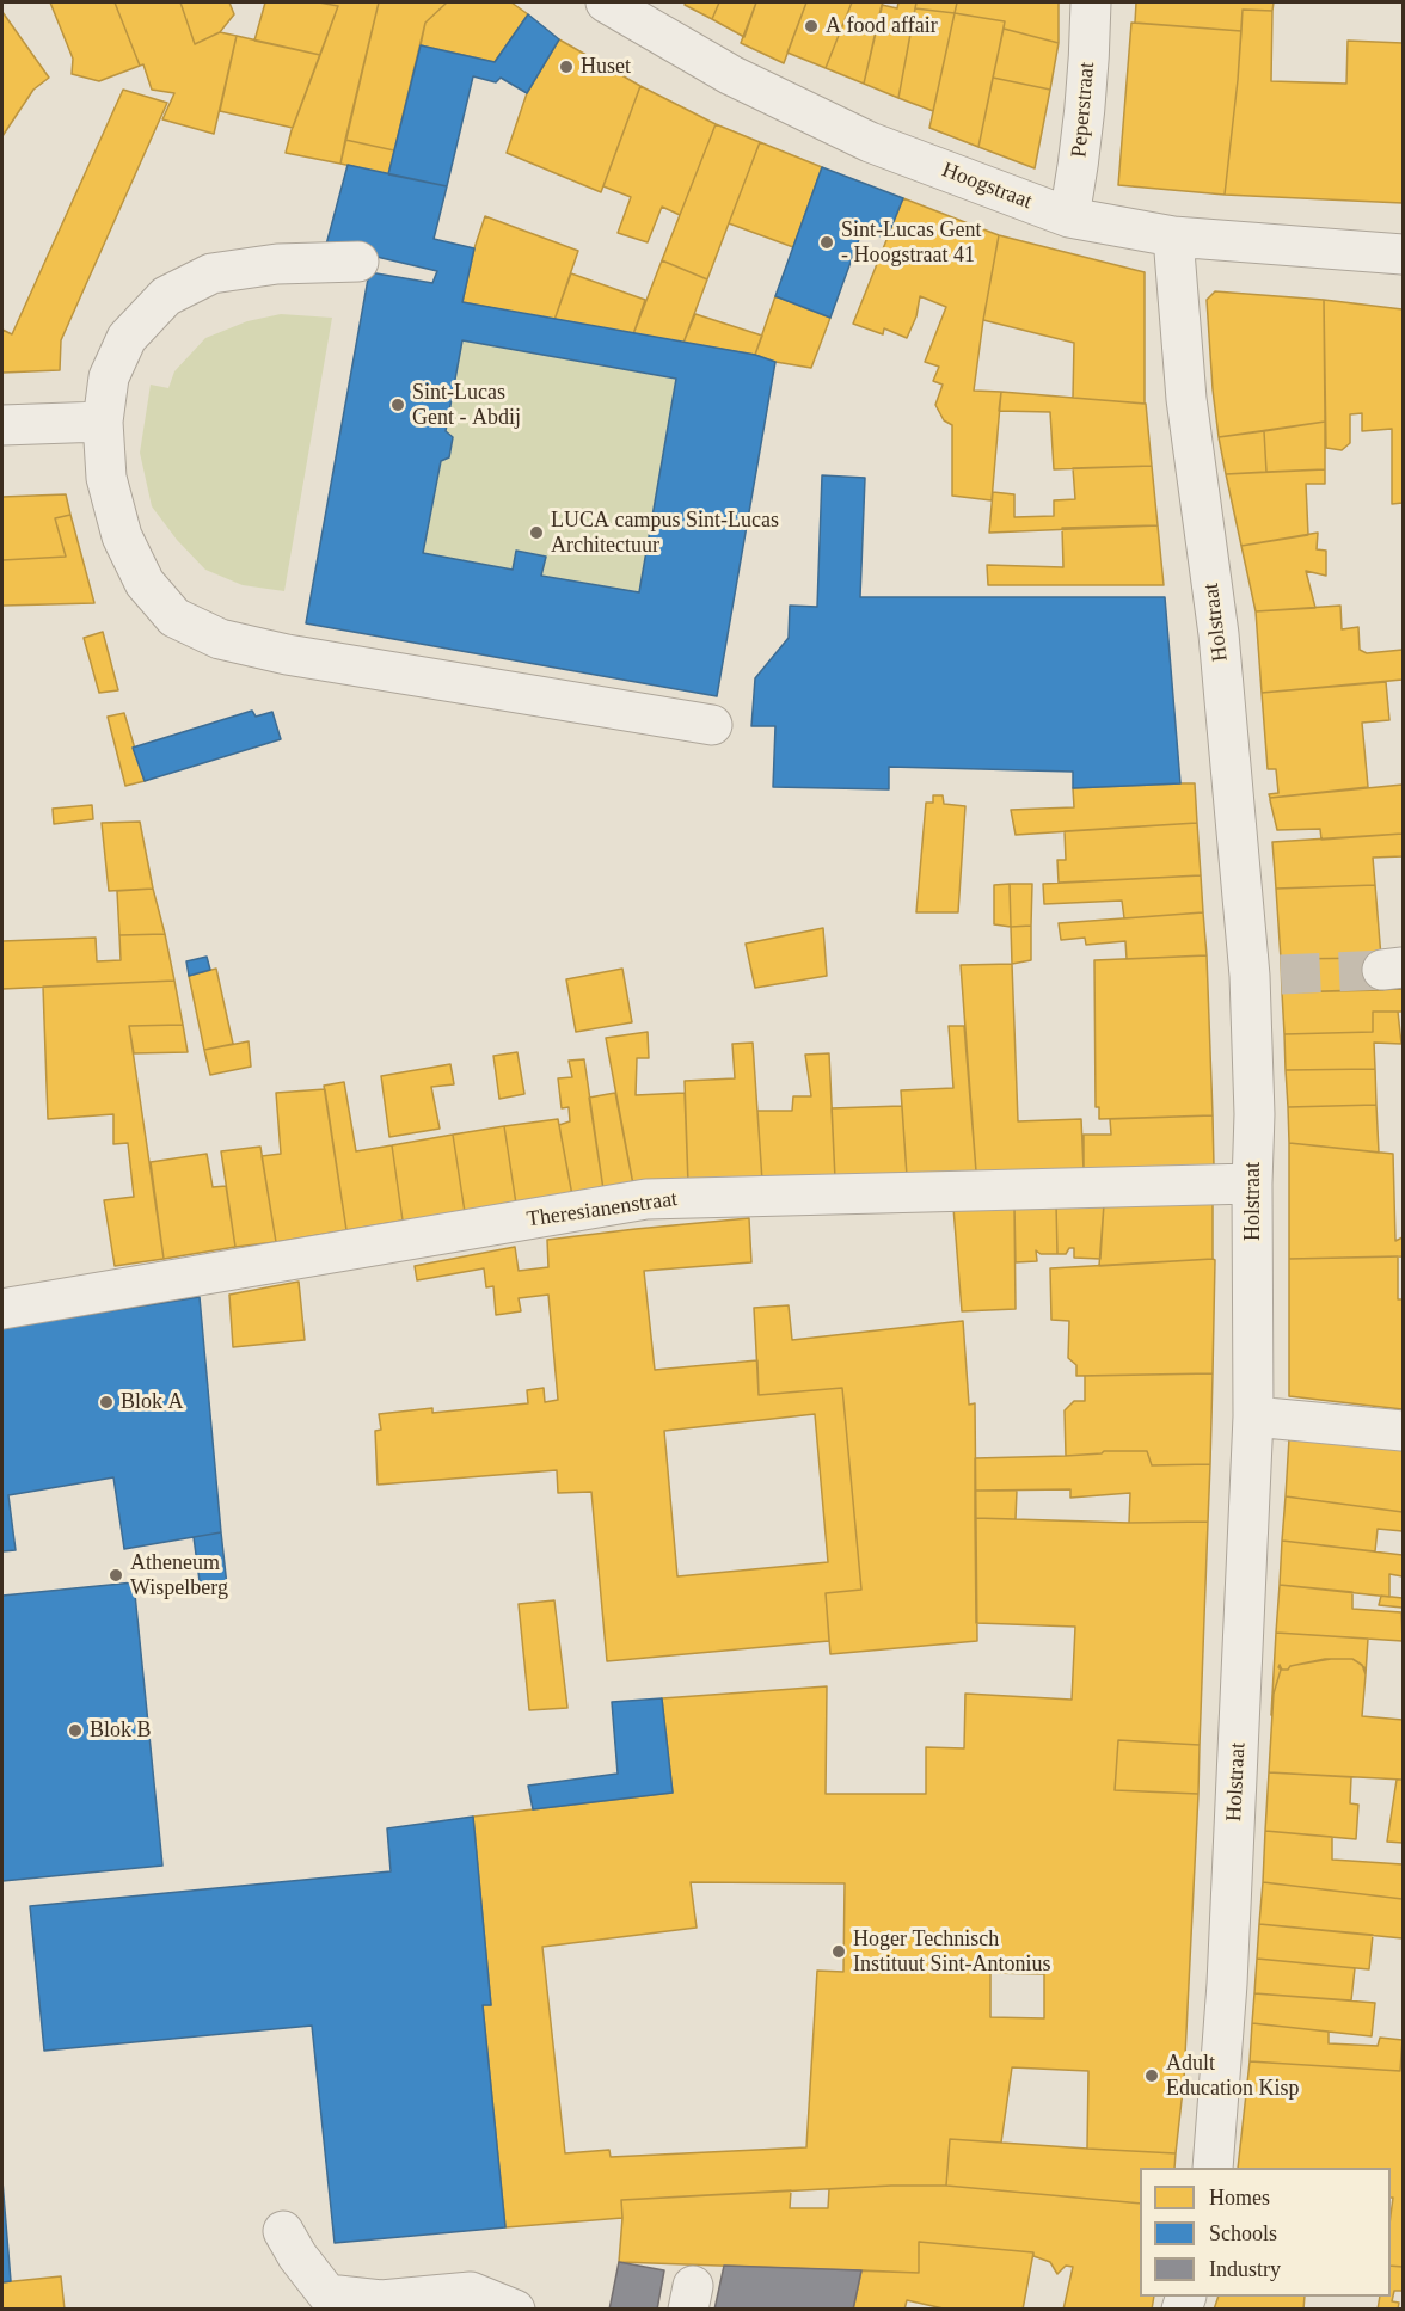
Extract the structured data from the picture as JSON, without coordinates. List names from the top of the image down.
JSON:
{
  "streets": {
    "street": [
      "Peperstraat",
      "Hoogstraat",
      "Holstraat",
      "Theresianenstraat"
    ]
  },
  "crossings": [
    ["Peperstraat", "Hoogstraat"],
    ["Hoogstraat", "Holstraat"],
    ["Holstraat", "Theresianenstraat"]
  ],
  "places": [
    "A food affair",
    "Huset",
    "Sint-Lucas Gent - Hoogstraat 41",
    "Sint-Lucas Gent - Abdij",
    "LUCA campus Sint-Lucas Architectuur",
    "Blok A",
    "Atheneum Wispelberg",
    "Blok B",
    "Hoger Technisch Instituut Sint-Antonius",
    "Adult Education Kisp"
  ],
  "legend": ["Homes", "Schools", "Industry"]
}
